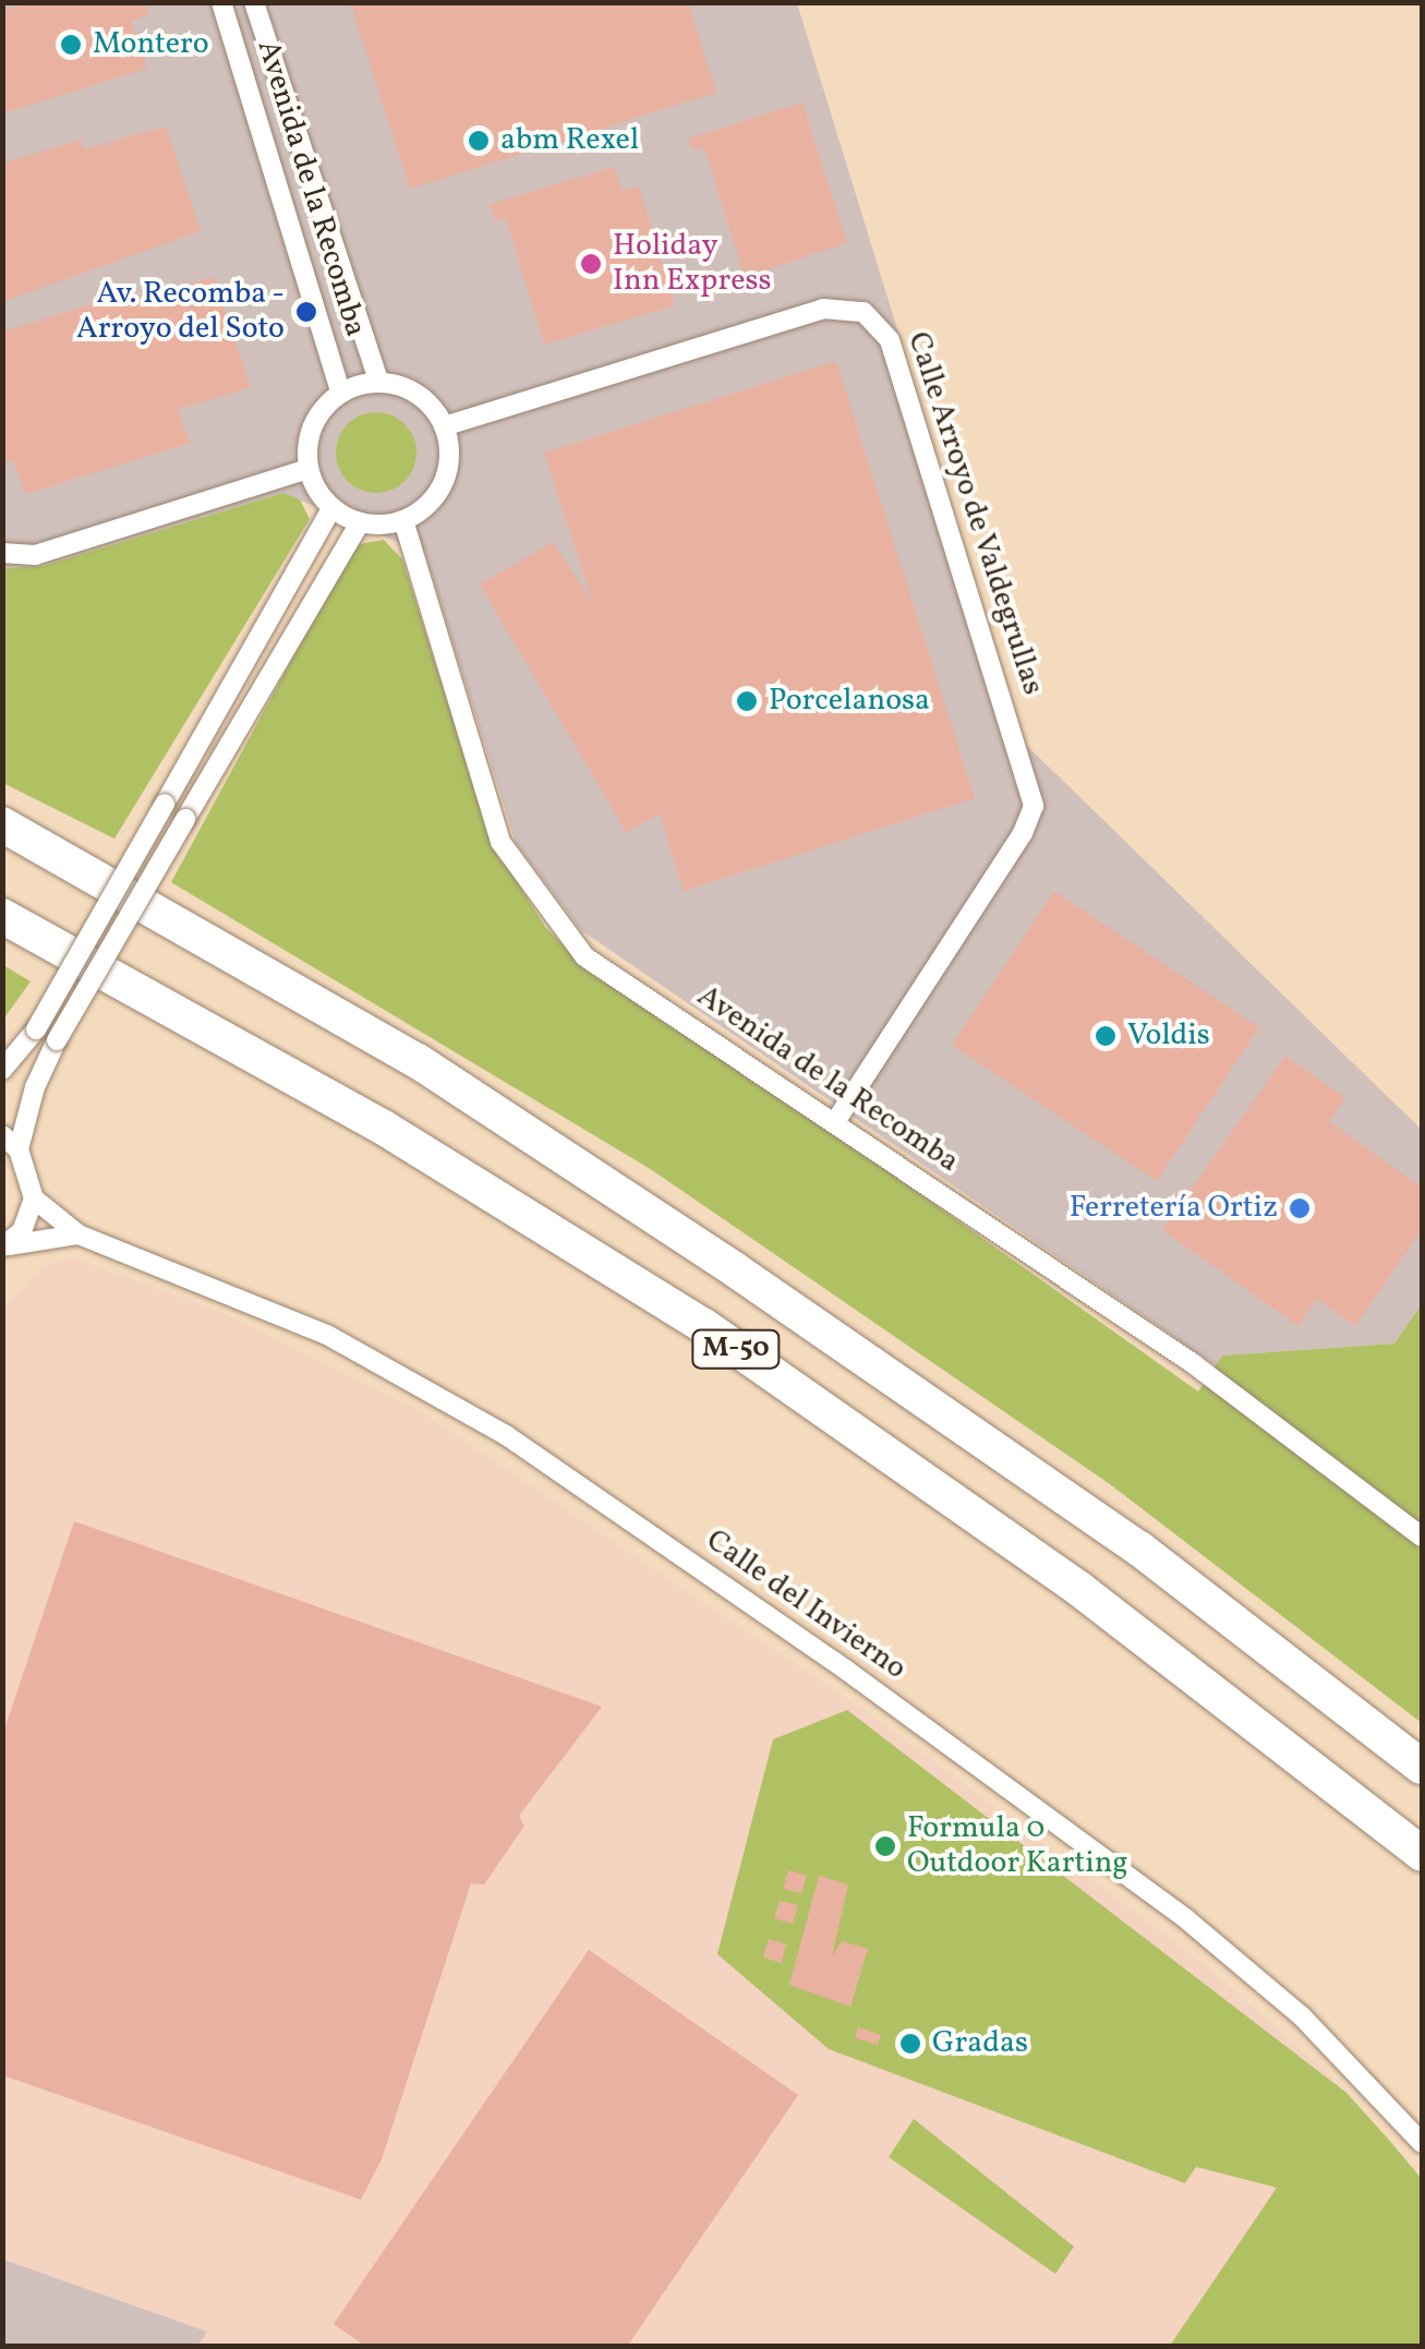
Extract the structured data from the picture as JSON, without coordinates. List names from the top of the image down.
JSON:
{
  "streets": {
    "highway": ["M-50"],
    "street": ["Avenida de la Recomba", "Calle Arroyo de Valdegrullas", "Calle del Invierno"]
  },
  "crossings": [
    ["Avenida de la Recomba", "Calle Arroyo de Valdegrullas"]
  ],
  "places": [
    "Montero",
    "abm Rexel",
    "Holiday Inn Express",
    "Av. Recomba - Arroyo del Soto",
    "Porcelanosa",
    "Voldis",
    "Ferretería Ortiz",
    "Formula 0 Outdoor Karting",
    "Gradas"
  ]
}
